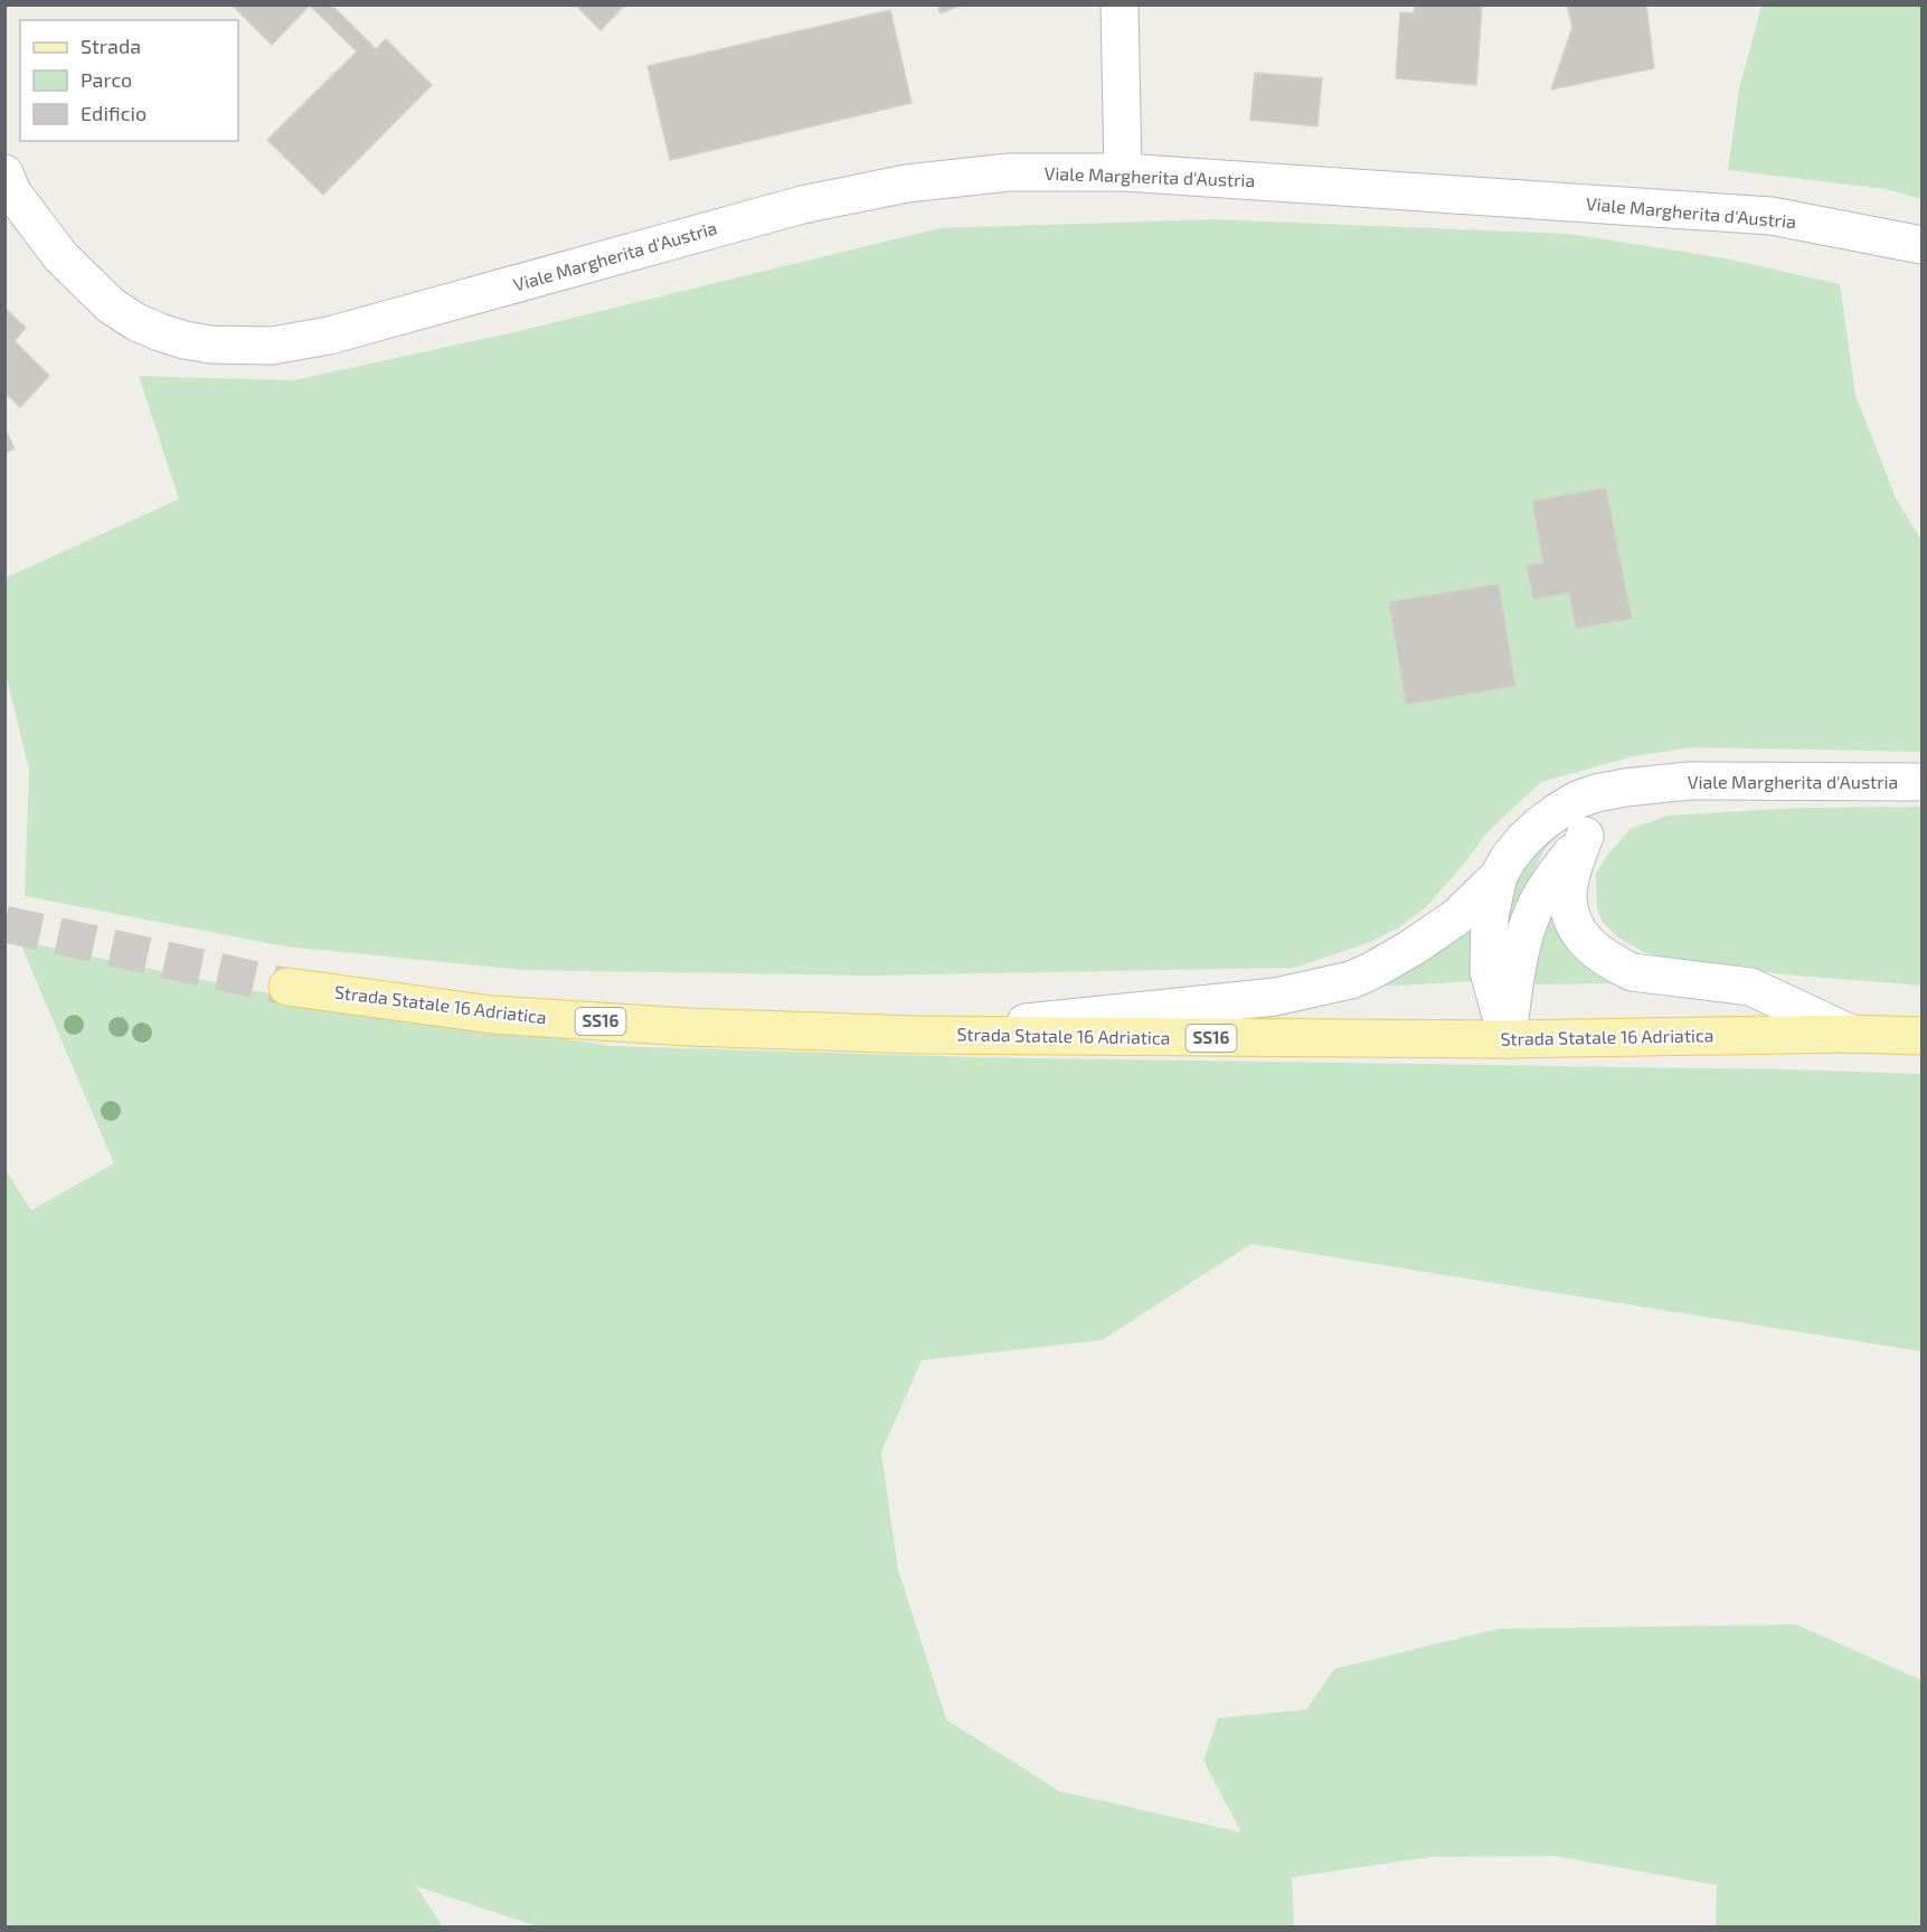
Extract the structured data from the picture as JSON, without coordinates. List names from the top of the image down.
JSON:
{
  "streets": {
    "main road": ["Viale Margherita d'Austria", "Strada Statale 16 Adriatica", "SS16"]
  },
  "crossings": [
    ["Viale Margherita d'Austria", "Strada Statale 16 Adriatica"]
  ],
  "legend": ["Strada", "Parco", "Edificio"]
}
